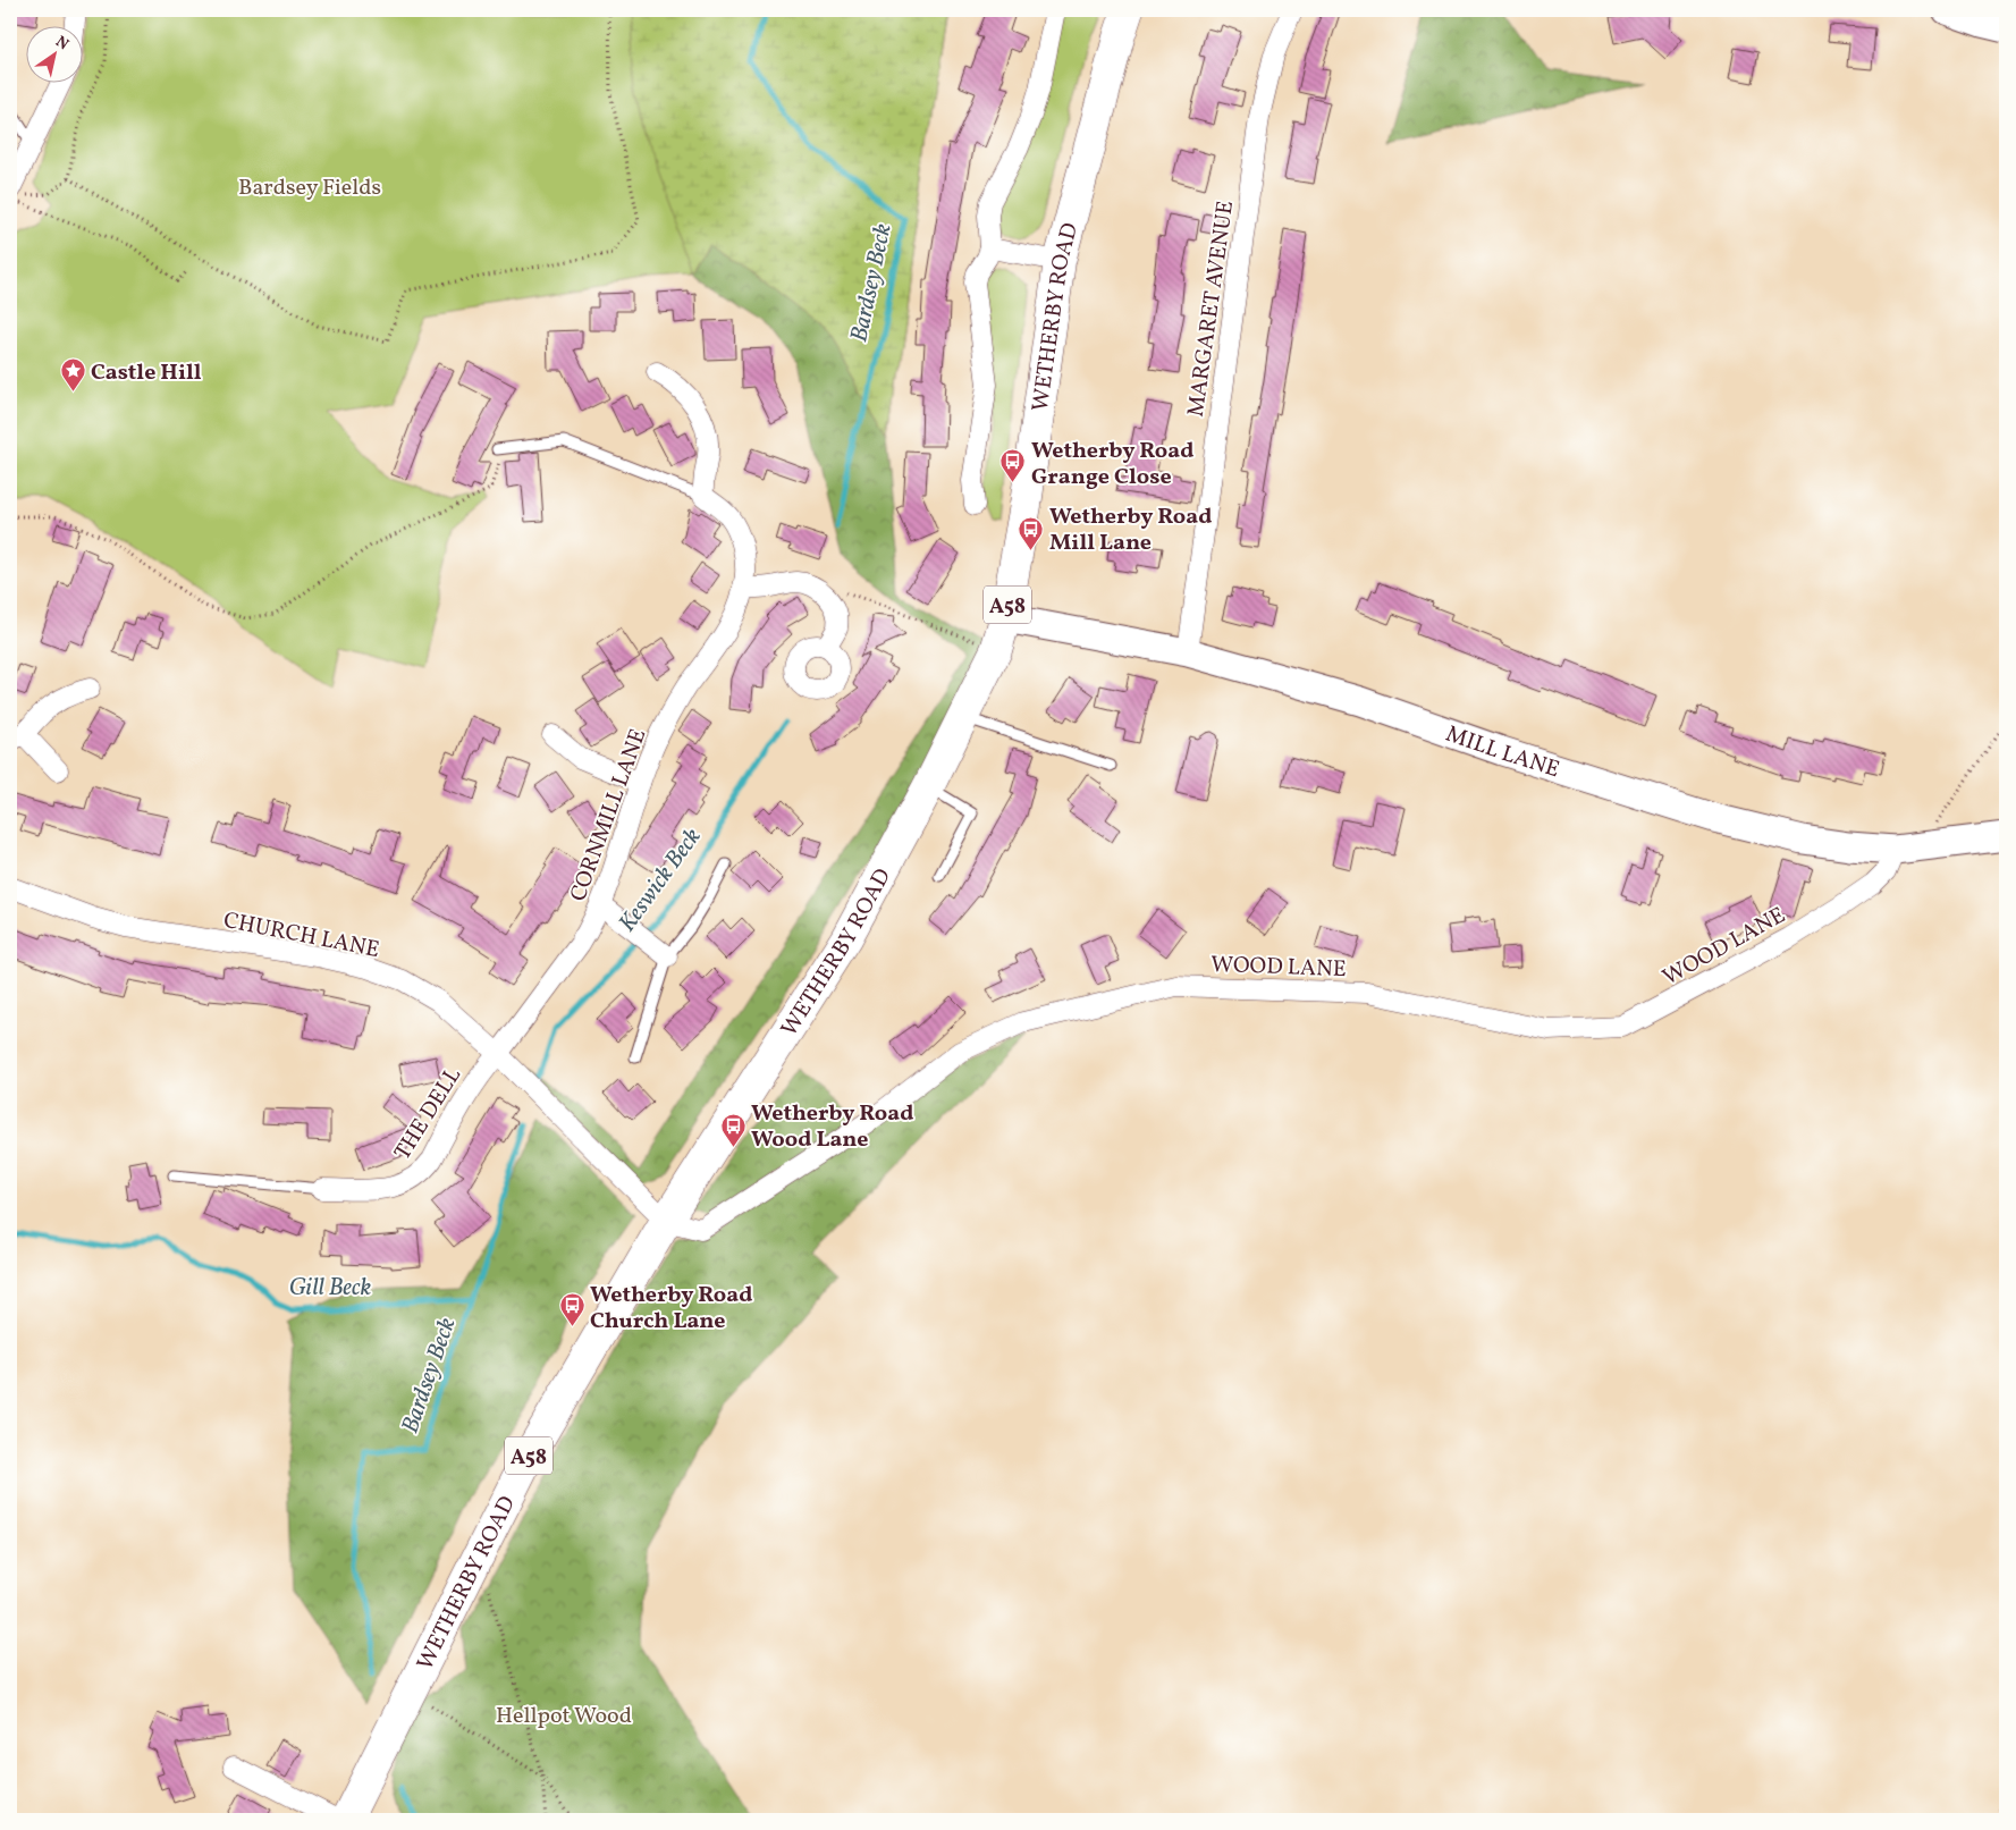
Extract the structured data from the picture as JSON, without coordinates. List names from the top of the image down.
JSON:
{
  "streets": {
    "main road": ["WETHERBY ROAD", "A58"],
    "street": [
      "MARGARET AVENUE",
      "MILL LANE",
      "CORNMILL LANE",
      "CHURCH LANE",
      "WOOD LANE",
      "THE DELL"
    ]
  },
  "crossings": [
    ["MARGARET AVENUE", "MILL LANE"],
    ["WETHERBY ROAD", "MILL LANE"],
    ["WETHERBY ROAD", "CHURCH LANE"],
    ["WETHERBY ROAD", "WOOD LANE"],
    ["MILL LANE", "WOOD LANE"],
    ["CORNMILL LANE", "CHURCH LANE"],
    ["CORNMILL LANE", "THE DELL"],
    ["CHURCH LANE", "WOOD LANE"],
    ["CHURCH LANE", "THE DELL"]
  ],
  "water": ["Bardsey Beck", "Keswick Beck", "Gill Beck"],
  "parks": ["Bardsey Fields", "Hellpot Wood"],
  "places": {
    "place": ["Castle Hill"],
    "bus stop": [
      "Wetherby Road Grange Close",
      "Wetherby Road Mill Lane",
      "Wetherby Road Wood Lane",
      "Wetherby Road Church Lane"
    ]
  },
  "north": "top right"
}
